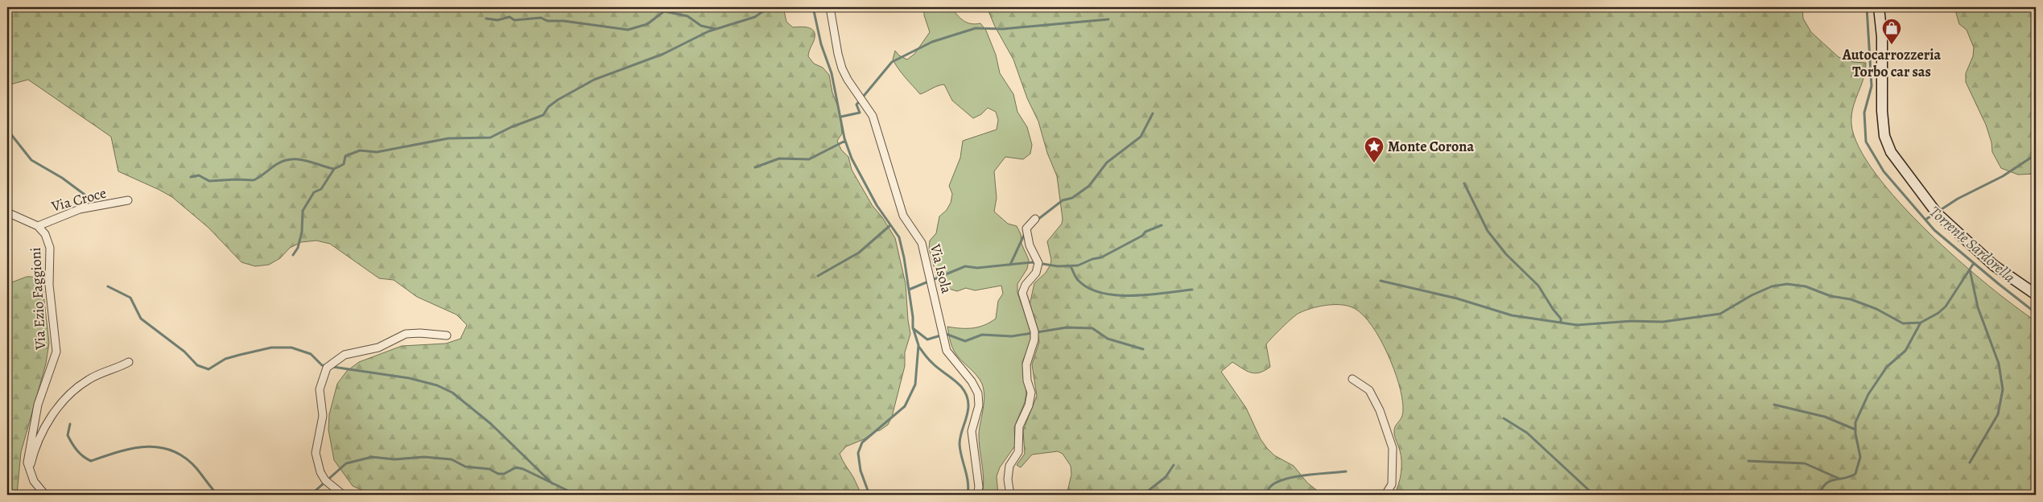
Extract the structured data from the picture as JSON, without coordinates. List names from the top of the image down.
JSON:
{
  "streets": {
    "street": ["Via Croce", "Via Isola", "Via Ezio Faggioni"]
  },
  "crossings": [
    ["Via Croce", "Via Ezio Faggioni"]
  ],
  "water": ["Torrente Sardorella"],
  "places": {
    "shop": ["Autocarrozzeria Torbo car sas"],
    "place": ["Monte Corona"]
  }
}
